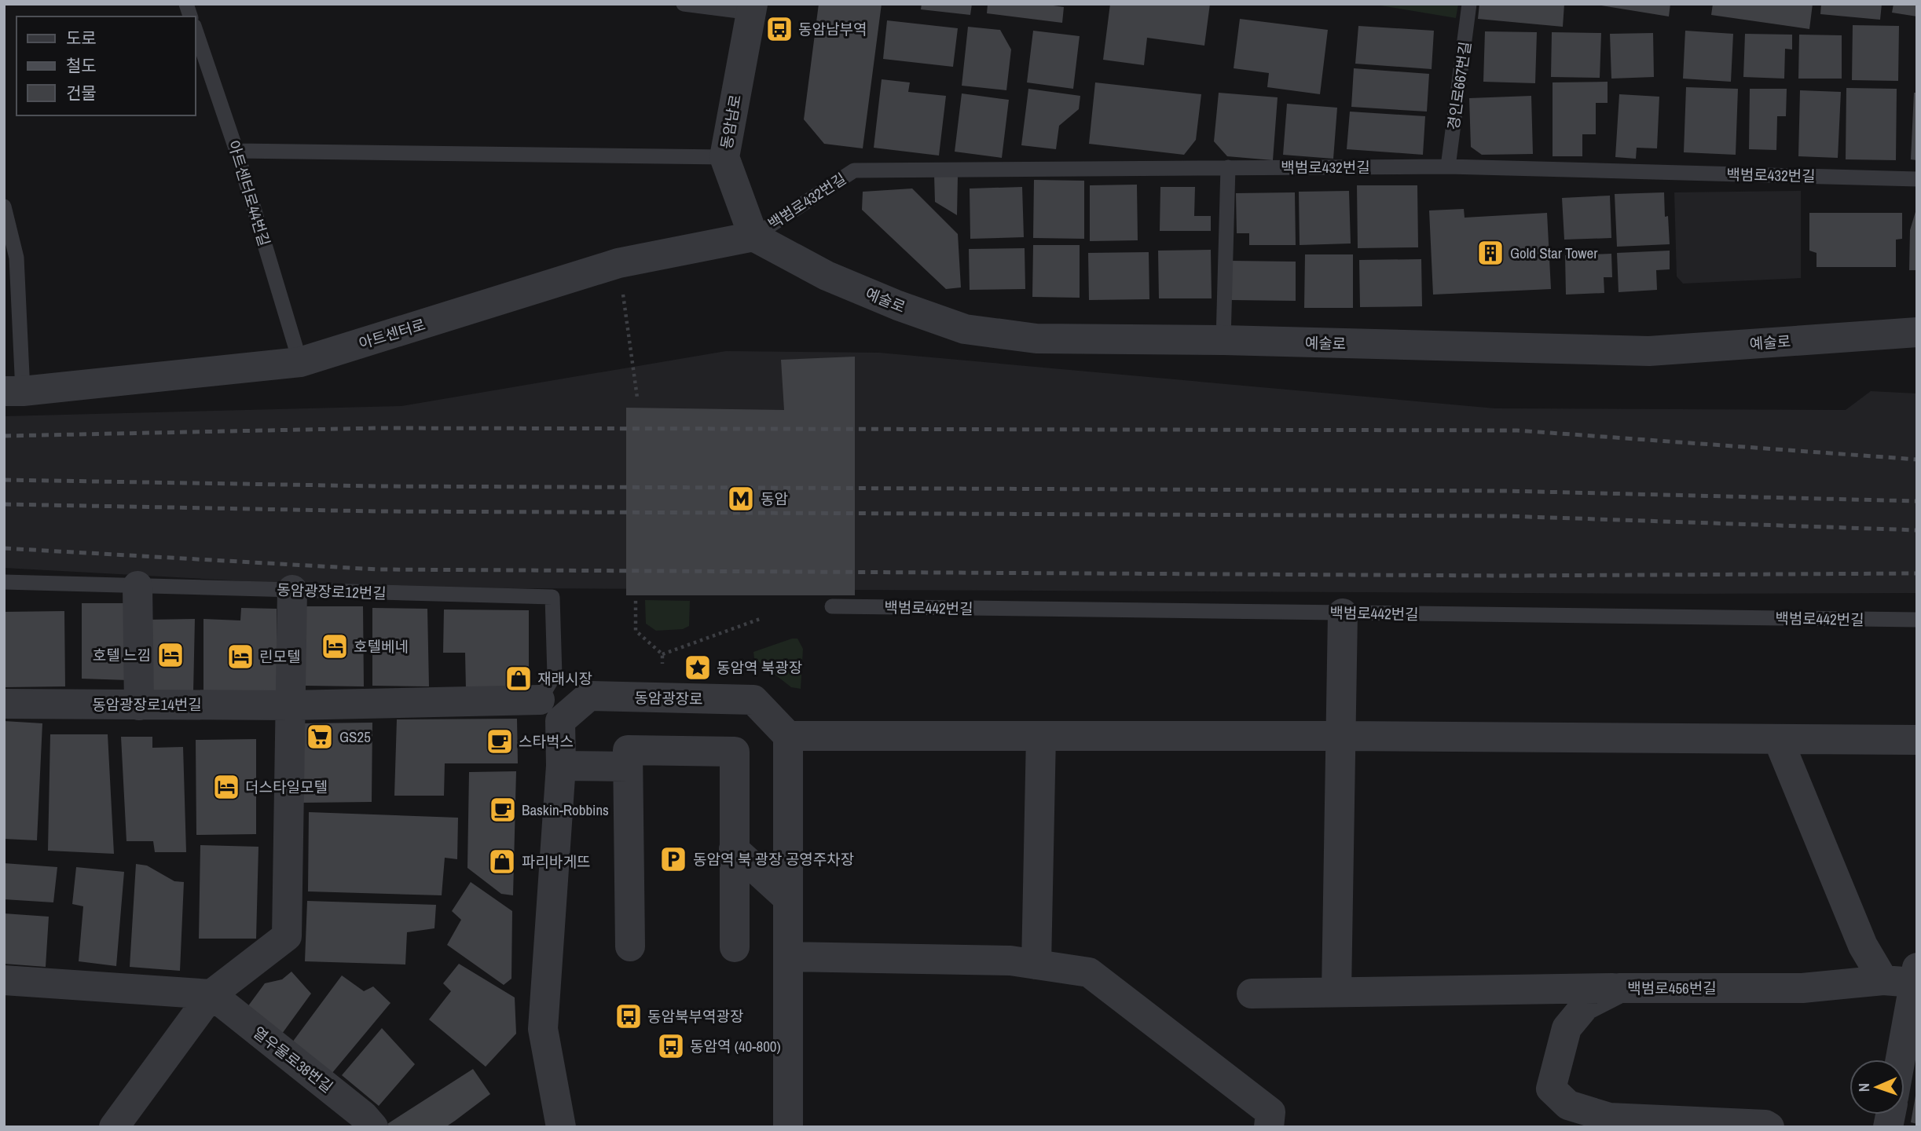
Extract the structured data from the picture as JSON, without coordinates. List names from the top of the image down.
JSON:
{
  "streets": {
    "street": [
      "동암남로",
      "예술로",
      "아트센터로",
      "동암광장로",
      "동암광장로14번길",
      "백범로456번길",
      "열우물로38번길"
    ],
    "lane": [
      "경인로667번길",
      "백범로432번길",
      "아트센터로44번길",
      "동암광장로12번길",
      "백범로442번길"
    ]
  },
  "crossings": [
    ["경인로667번길", "백범로432번길"],
    ["동암남로", "백범로432번길"],
    ["동암남로", "예술로"],
    ["동암남로", "아트센터로"],
    ["백범로432번길", "예술로"],
    ["백범로432번길", "아트센터로"],
    ["아트센터로44번길", "아트센터로"],
    ["예술로", "아트센터로"],
    ["동암광장로12번길", "동암광장로14번길"]
  ],
  "places": {
    "bus stop": ["동암남부역", "동암북부역광장", "동암역 (40-800)"],
    "building": ["Gold Star Tower"],
    "metro station": ["동암"],
    "hotel": [
      "호텔베네",
      "호텔 느낌",
      "린모텔",
      "더스타일모텔"
    ],
    "place": ["동암역 북광장"],
    "shop": ["재래시장", "파리바게뜨"],
    "supermarket": ["GS25"],
    "cafe": ["스타벅스", "Baskin-Robbins"],
    "parking": ["동암역 북 광장 공영주차장"]
  },
  "legend": ["도로", "철도", "건물"],
  "north": "left"
}
